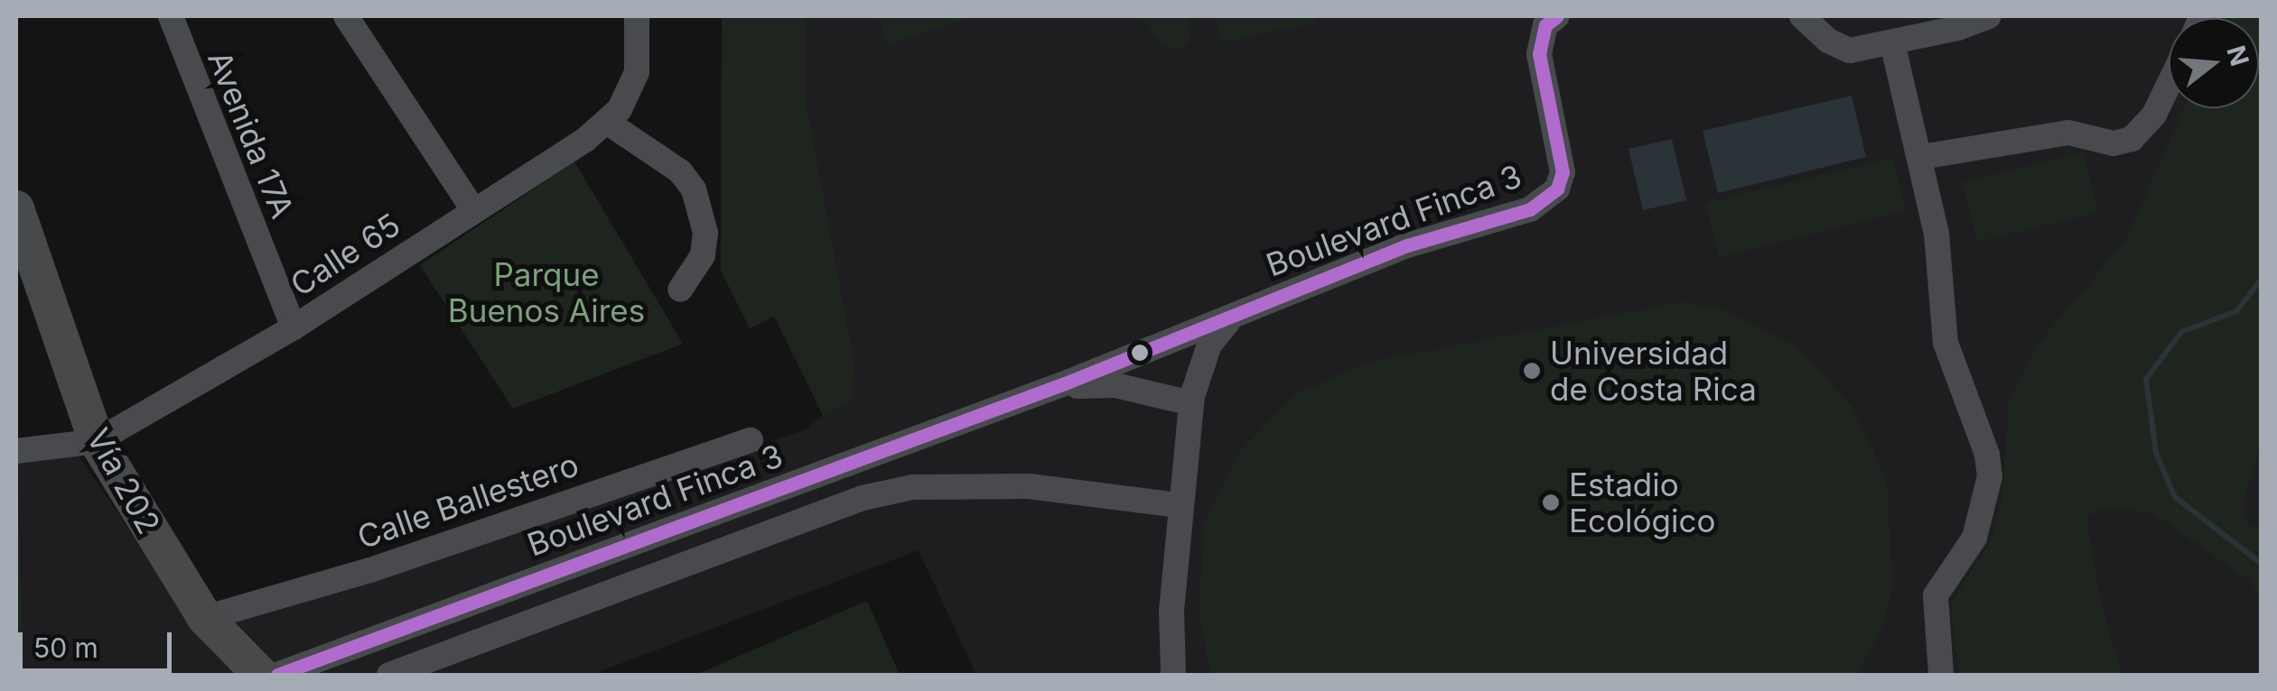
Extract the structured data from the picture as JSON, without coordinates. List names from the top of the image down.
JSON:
{
  "streets": {
    "main road": ["Vía 202"],
    "street": [
      "Avenida 17A",
      "Boulevard Finca 3",
      "Calle 65",
      "Calle Ballestero"
    ]
  },
  "crossings": [
    ["Avenida 17A", "Calle 65"],
    ["Calle 65", "Vía 202"],
    ["Vía 202", "Calle Ballestero"]
  ],
  "parks": ["Parque Buenos Aires"],
  "places": ["Universidad de Costa Rica", "Estadio Ecológico"],
  "scale_bar": "50 m",
  "north": "right"
}
